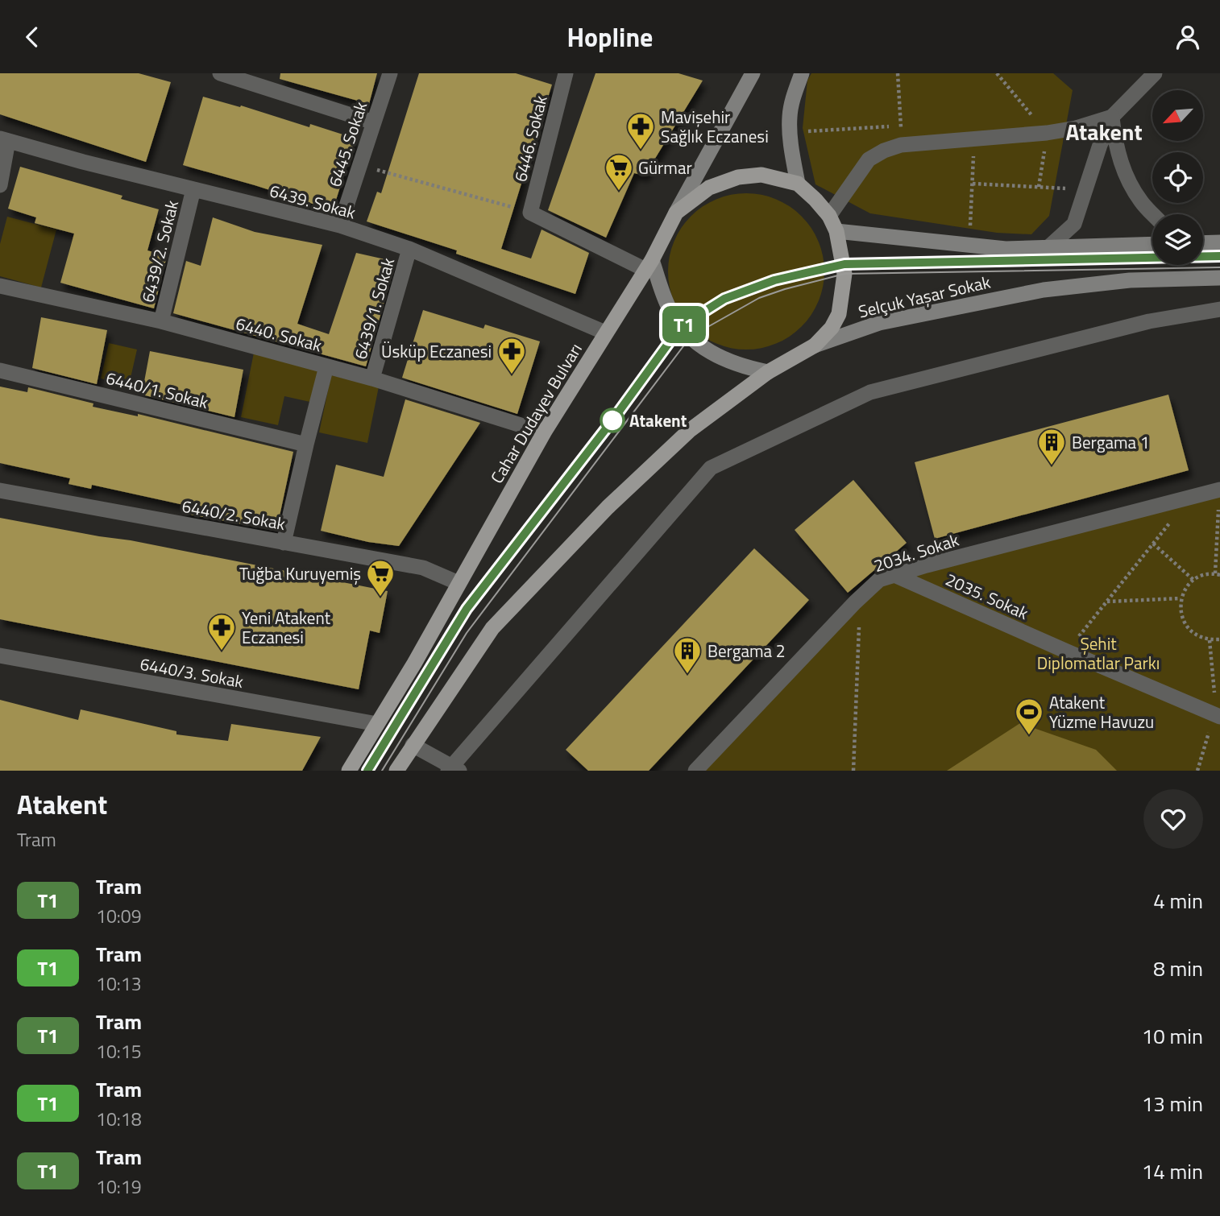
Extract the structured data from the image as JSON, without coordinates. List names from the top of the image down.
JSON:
{
  "streets": {
    "main road": ["Selçuk Yaşar Sokak", "Cahar Dudayev Bulvarı"],
    "street": [
      "6446. Sokak",
      "6445. Sokak",
      "6439. Sokak",
      "6439/2. Sokak",
      "6439/1. Sokak",
      "6440. Sokak",
      "6440/1. Sokak",
      "6440/2. Sokak",
      "2034. Sokak",
      "2035. Sokak",
      "6440/3. Sokak"
    ]
  },
  "crossings": [
    ["6445. Sokak", "6439. Sokak"],
    ["6439. Sokak", "6439/2. Sokak"],
    ["6439. Sokak", "6439/1. Sokak"],
    ["6439. Sokak", "Cahar Dudayev Bulvarı"],
    ["6439/2. Sokak", "6440. Sokak"],
    ["Selçuk Yaşar Sokak", "Cahar Dudayev Bulvarı"],
    ["6439/1. Sokak", "6440. Sokak"],
    ["6440. Sokak", "Cahar Dudayev Bulvarı"],
    ["Cahar Dudayev Bulvarı", "6440/2. Sokak"],
    ["Cahar Dudayev Bulvarı", "6440/3. Sokak"],
    ["2034. Sokak", "2035. Sokak"]
  ],
  "districts": ["Atakent"],
  "parks": ["Şehit Diplomatlar Parkı"],
  "places": {
    "pharmacy": ["Mavişehir Sağlık Eczanesi", "Üsküp Eczanesi", "Yeni Atakent Eczanesi"],
    "supermarket": ["Gürmar", "Tuğba Kuruyemiş"],
    "other": ["Atakent"],
    "building": ["Bergama 1", "Bergama 2"],
    "sports": ["Atakent Yüzme Havuzu"]
  },
  "lines": ["tram line T1"],
  "north": "bottom left",
  "page": {
    "header": "Hopline",
    "on_map": "T1",
    "heading": ["Atakent", "Tram"],
    "list": [
      {
        "mark": "T1",
        "name": "Tram",
        "note": "10:09",
        "value": "4 min"
      },
      {
        "mark": "T1",
        "name": "Tram",
        "note": "10:13",
        "value": "8 min"
      },
      {
        "mark": "T1",
        "name": "Tram",
        "note": "10:15",
        "value": "10 min"
      },
      {
        "mark": "T1",
        "name": "Tram",
        "note": "10:18",
        "value": "13 min"
      },
      {
        "mark": "T1",
        "name": "Tram",
        "note": "10:19",
        "value": "14 min"
      }
    ]
  }
}
